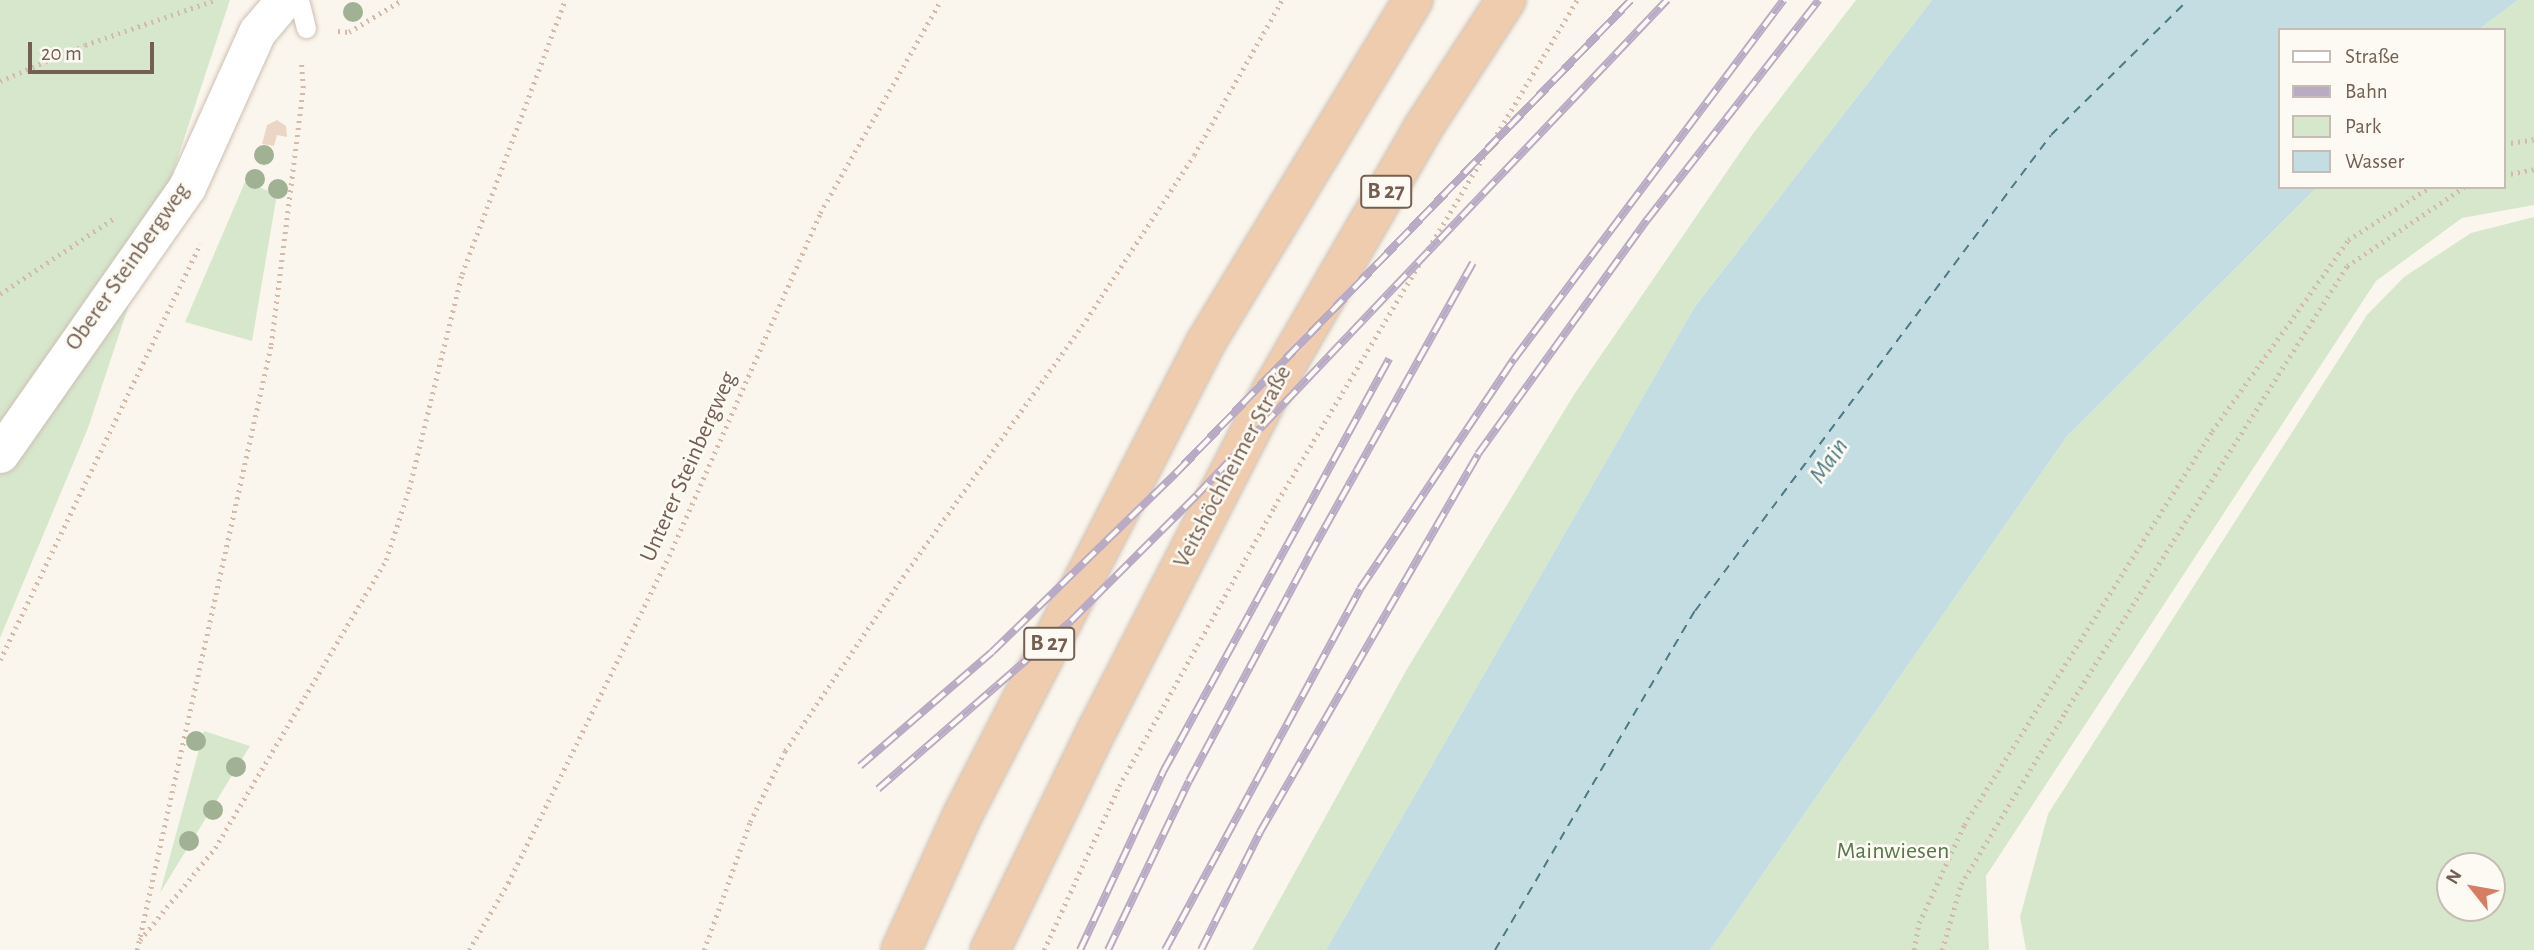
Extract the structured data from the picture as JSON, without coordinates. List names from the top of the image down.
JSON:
{
  "streets": {
    "highway": ["B 27", "Veitshöchheimer Straße"],
    "street": ["Oberer Steinbergweg"],
    "path": ["Unterer Steinbergweg"]
  },
  "water": ["Main"],
  "parks": ["Mainwiesen"],
  "legend": [
    "Straße",
    "Bahn",
    "Park",
    "Wasser"
  ],
  "scale_bar": "20 m",
  "north": "top left"
}
